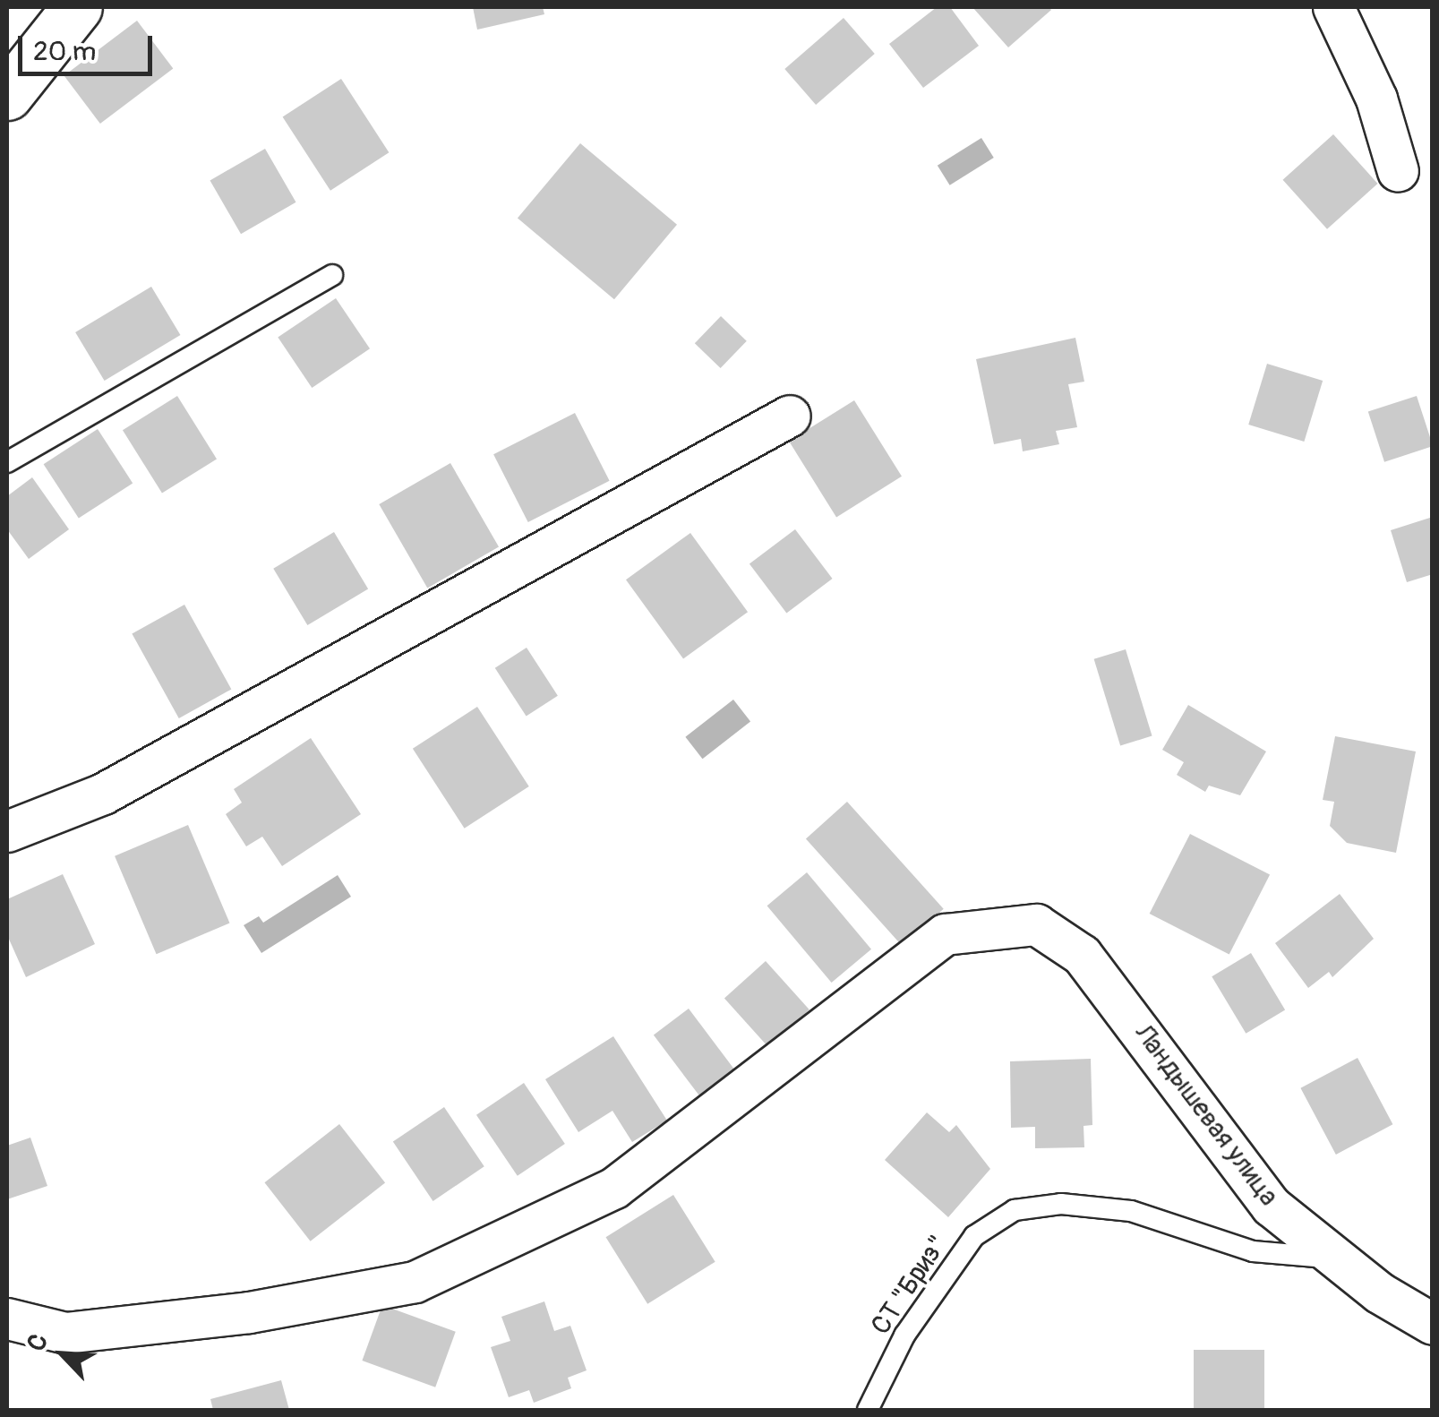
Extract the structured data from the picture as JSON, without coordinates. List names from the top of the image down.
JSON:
{
  "streets": {
    "street": ["Ландышевая улица"],
    "lane": ["СТ \"Бриз\""]
  },
  "crossings": [
    ["Ландышевая улица", "СТ \"Бриз\""]
  ],
  "scale_bar": "20 m",
  "north": "top left"
}
